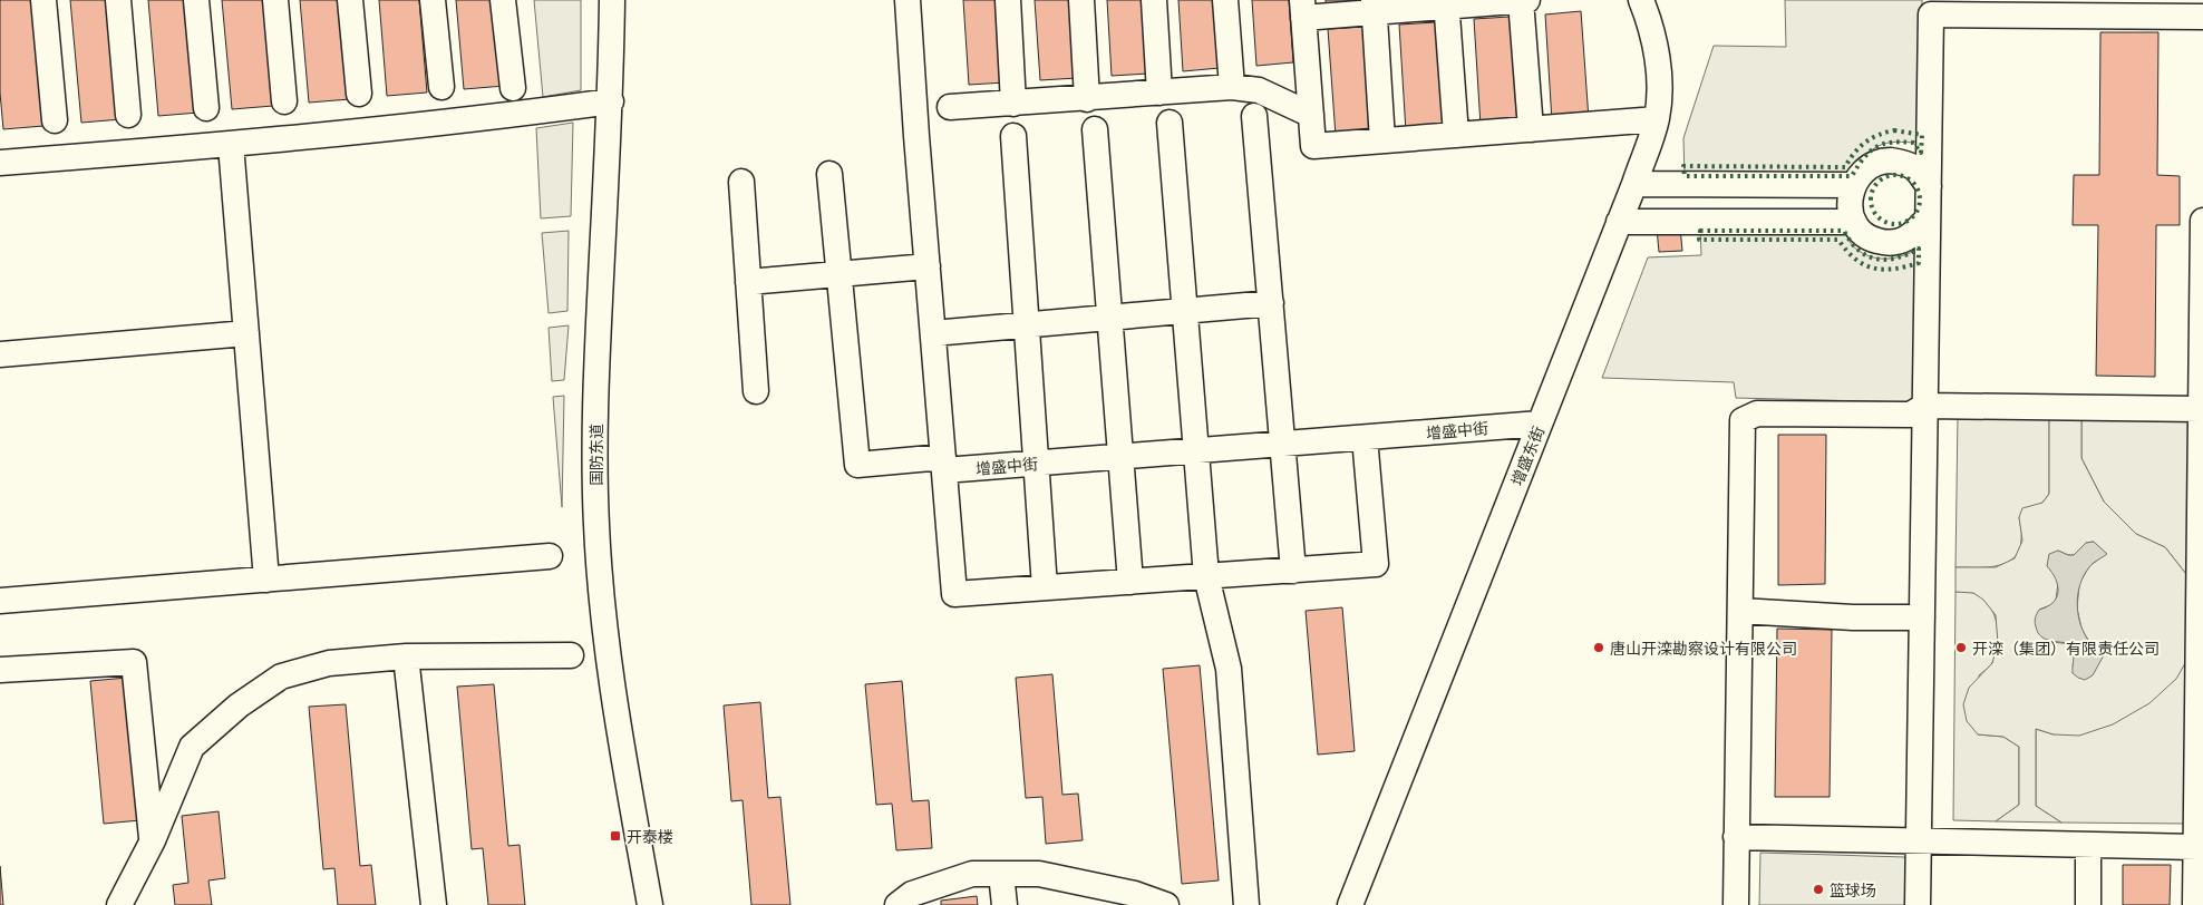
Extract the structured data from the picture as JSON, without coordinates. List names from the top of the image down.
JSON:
{
  "streets": {
    "street": ["增盛中街", "国防东道", "增盛东街"]
  },
  "crossings": [
    ["增盛中街", "增盛东街"]
  ],
  "places": {
    "other": ["唐山开滦勘察设计有限公司", "开滦（集团）有限责任公司", "篮球场"],
    "transit": ["开泰楼"]
  }
}
